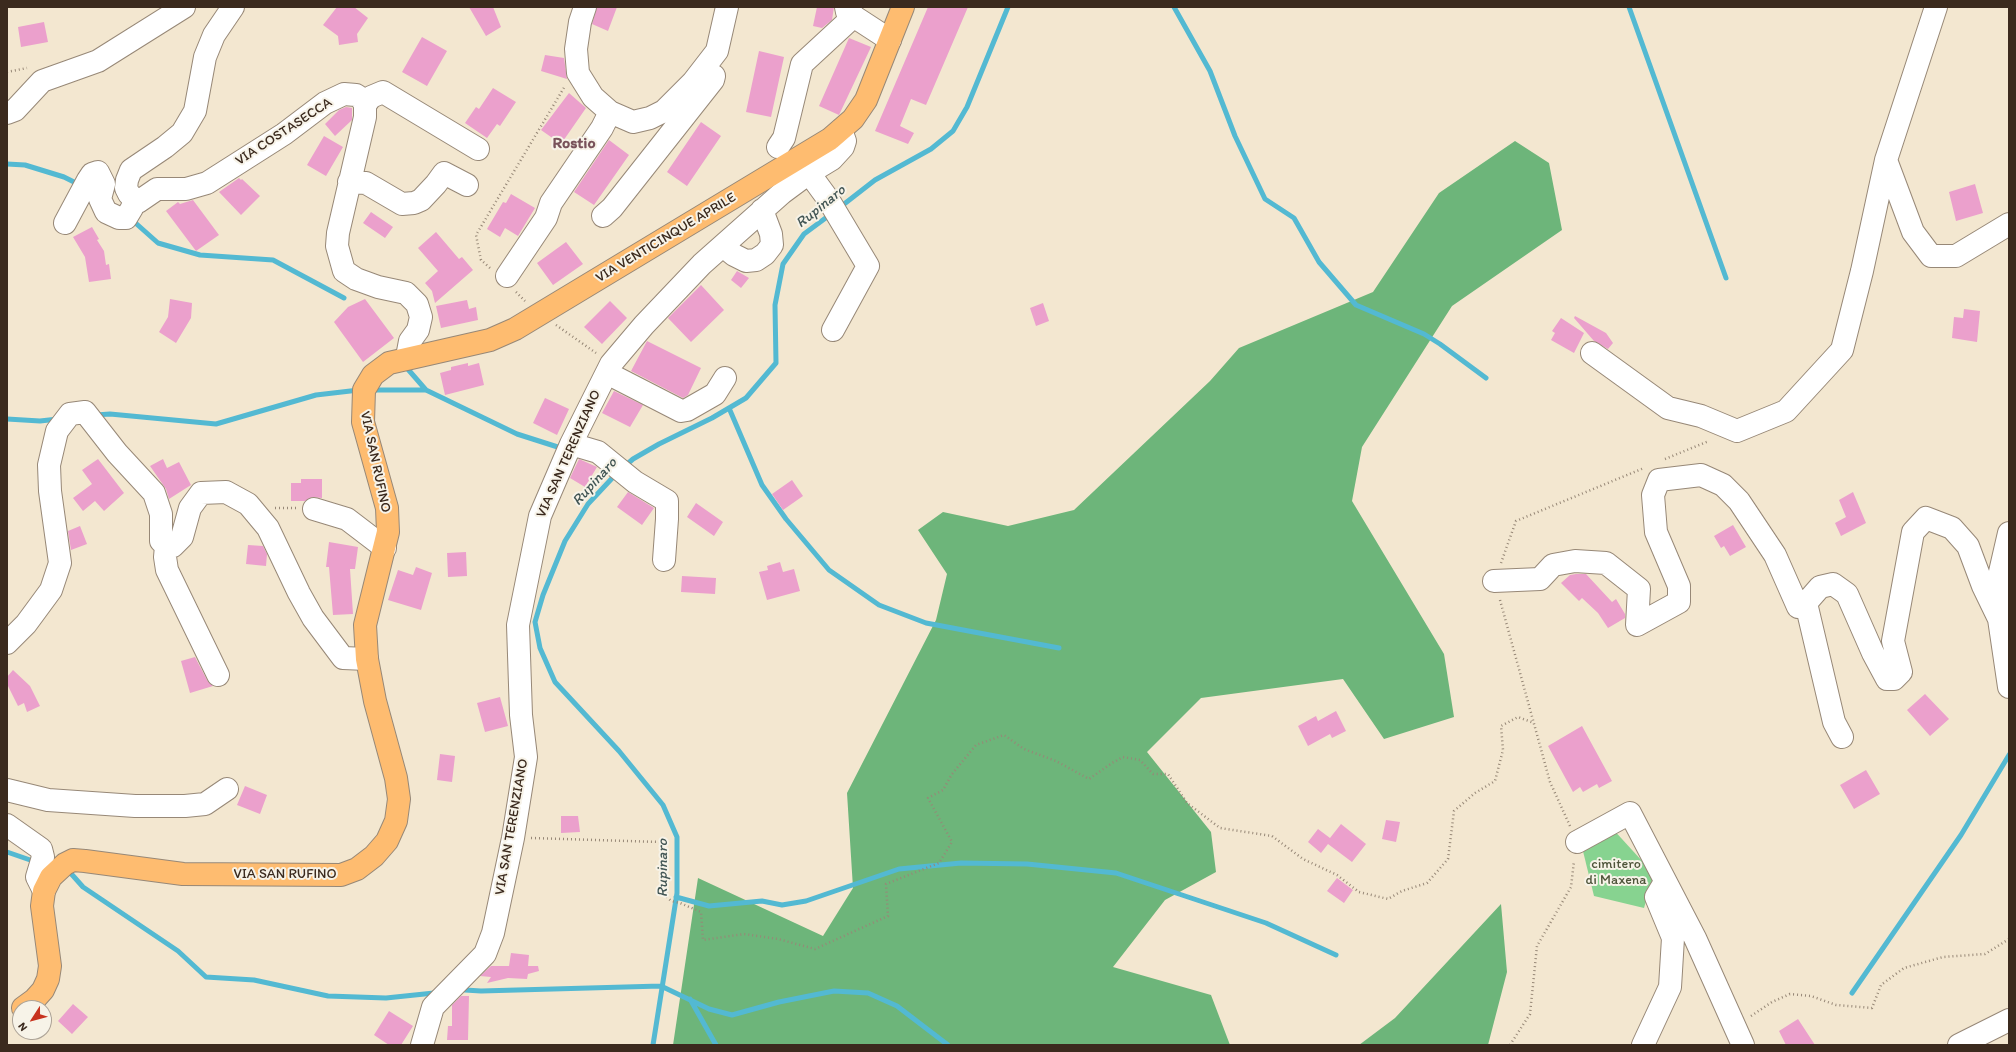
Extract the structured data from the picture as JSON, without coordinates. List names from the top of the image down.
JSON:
{
  "streets": {
    "main road": ["VIA VENTICINQUE APRILE", "VIA SAN RUFINO"],
    "street": ["VIA COSTASECCA", "VIA SAN TERENZIANO"]
  },
  "crossings": [
    ["VIA VENTICINQUE APRILE", "VIA SAN TERENZIANO"],
    ["VIA VENTICINQUE APRILE", "VIA SAN RUFINO"]
  ],
  "districts": ["Rostio"],
  "water": ["Rupinaro"],
  "parks": ["cimitero di Maxena"],
  "north": "bottom left"
}
